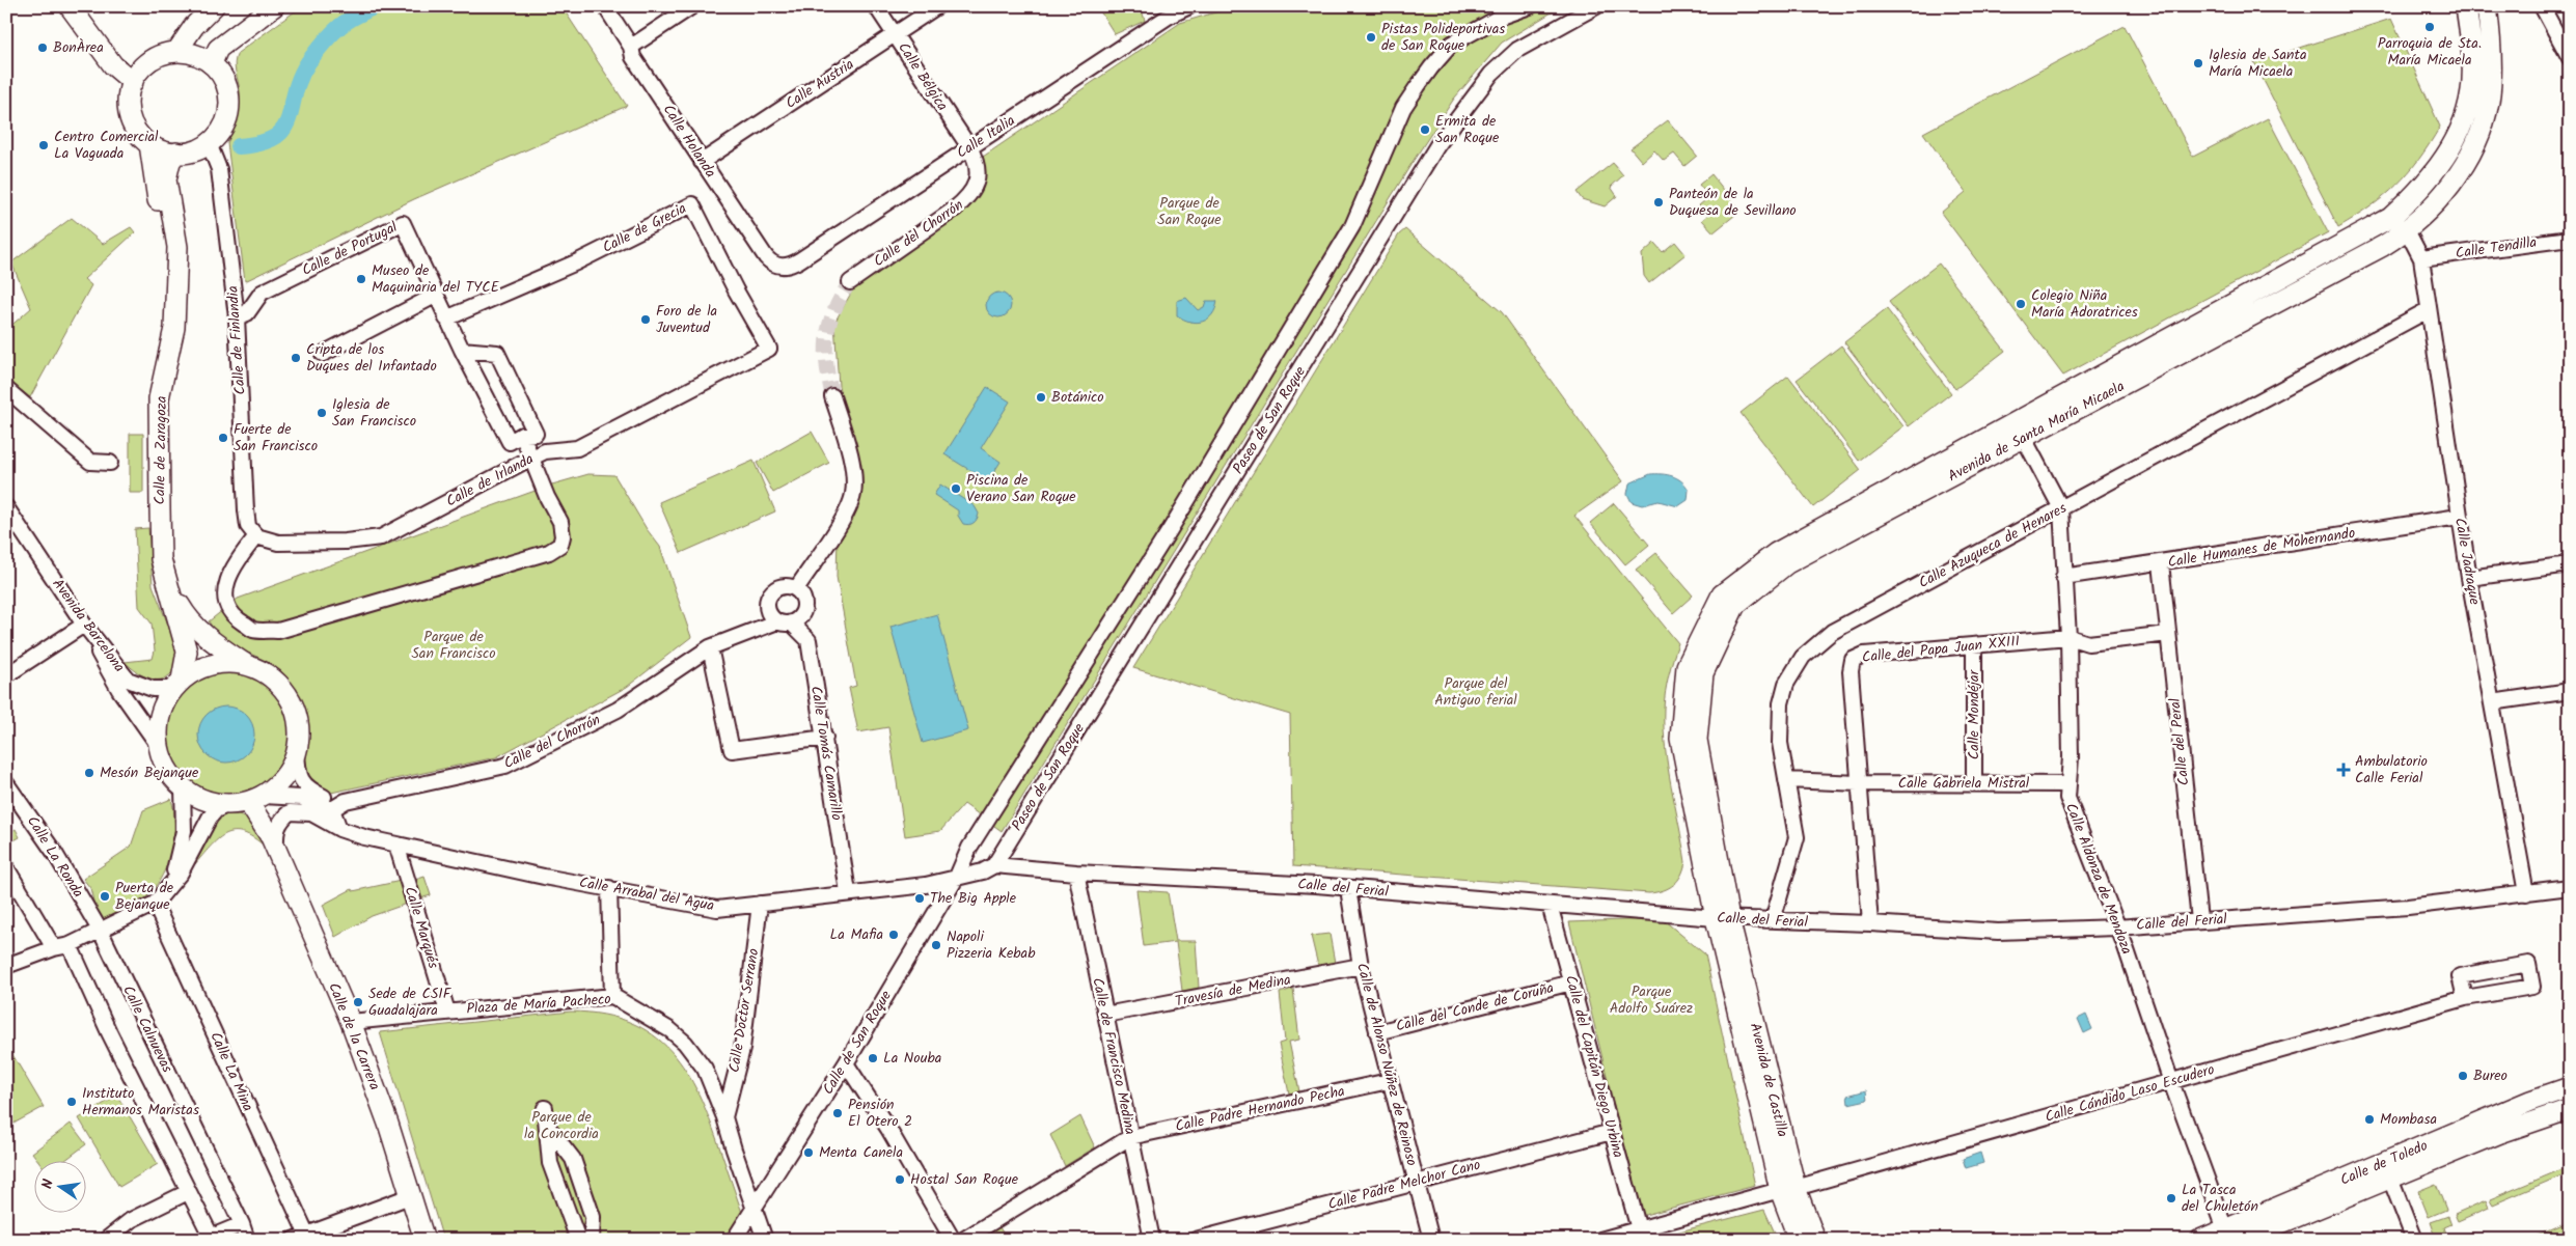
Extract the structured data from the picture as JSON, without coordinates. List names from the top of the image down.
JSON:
{
  "streets": {
    "street": [
      "Calle Bélgica",
      "Calle Austria",
      "Calle Italia",
      "Calle Holanda",
      "Calle de Grecia",
      "Calle del Chorrón",
      "Calle Tendilla",
      "Calle de Portugal",
      "Calle de Finlandia",
      "Paseo de San Roque",
      "Avenida de Santa María Micaela",
      "Calle de Zaragoza",
      "Calle de Irlanda",
      "Calle Azuqueca de Henares",
      "Calle Humanes de Mohernando",
      "Calle Jadraque",
      "Avenida Barcelona",
      "Calle del Papa Juan XXIII",
      "Calle Mondéjar",
      "Calle del Peral",
      "Calle Tomás Camarillo",
      "Calle Gabriela Mistral",
      "Calle La Ronda",
      "Calle Aldonza de Mendoza",
      "Calle del Ferial",
      "Calle Arrabal del Agua",
      "Calle Marqués",
      "Travesía de Medina",
      "Plaza de María Pacheco",
      "Calle del Conde de Coruña",
      "Calle Doctor Serrano",
      "Calle Calnuevas",
      "Calle de la Carrera",
      "Calle de San Roque",
      "Calle de Francisco Medina",
      "Calle de Alonso Núñez de Reinoso",
      "Calle del Capitán Diego Urbina",
      "Calle La Mina",
      "Avenida de Castilla",
      "Calle Cándido Laso Escudero",
      "Calle Padre Hernando Pecha",
      "Calle de Toledo",
      "Calle Padre Melchor Cano"
    ]
  },
  "crossings": [
    ["Calle Bélgica", "Calle Austria"],
    ["Calle Bélgica", "Calle Italia"],
    ["Calle Bélgica", "Calle del Chorrón"],
    ["Calle Austria", "Calle Holanda"],
    ["Calle Italia", "Calle Holanda"],
    ["Calle Italia", "Calle del Chorrón"],
    ["Calle de Grecia", "Calle de Portugal"],
    ["Calle de Grecia", "Calle de Irlanda"],
    ["Calle del Chorrón", "Calle de Zaragoza"],
    ["Calle del Chorrón", "Avenida Barcelona"],
    ["Calle del Chorrón", "Calle Tomás Camarillo"],
    ["Calle Tendilla", "Calle Jadraque"],
    ["Calle de Portugal", "Calle de Finlandia"],
    ["Calle de Portugal", "Calle de Irlanda"],
    ["Calle de Finlandia", "Calle de Zaragoza"],
    ["Calle de Finlandia", "Calle de Irlanda"],
    ["Paseo de San Roque", "Calle del Ferial"],
    ["Avenida de Santa María Micaela", "Calle Jadraque"],
    ["Avenida de Santa María Micaela", "Calle del Ferial"],
    ["Avenida de Santa María Micaela", "Avenida de Castilla"],
    ["Calle de Zaragoza", "Avenida Barcelona"],
    ["Calle Azuqueca de Henares", "Calle Jadraque"],
    ["Calle Azuqueca de Henares", "Calle Gabriela Mistral"],
    ["Calle Azuqueca de Henares", "Calle Aldonza de Mendoza"],
    ["Calle Azuqueca de Henares", "Calle del Ferial"],
    ["Calle Humanes de Mohernando", "Calle Jadraque"],
    ["Calle Humanes de Mohernando", "Calle del Peral"],
    ["Calle Humanes de Mohernando", "Calle Aldonza de Mendoza"],
    ["Calle Jadraque", "Calle del Ferial"],
    ["Calle del Papa Juan XXIII", "Calle Mondéjar"],
    ["Calle del Papa Juan XXIII", "Calle del Peral"],
    ["Calle del Papa Juan XXIII", "Calle Gabriela Mistral"],
    ["Calle del Papa Juan XXIII", "Calle Aldonza de Mendoza"],
    ["Calle del Papa Juan XXIII", "Calle del Ferial"],
    ["Calle Mondéjar", "Calle Gabriela Mistral"],
    ["Calle del Peral", "Calle del Ferial"],
    ["Calle Tomás Camarillo", "Calle Arrabal del Agua"],
    ["Calle Gabriela Mistral", "Calle Aldonza de Mendoza"],
    ["Calle La Ronda", "Calle Calnuevas"],
    ["Calle Aldonza de Mendoza", "Calle del Ferial"],
    ["Calle Aldonza de Mendoza", "Calle Cándido Laso Escudero"],
    ["Calle Aldonza de Mendoza", "Calle de Toledo"],
    ["Calle del Ferial", "Calle Arrabal del Agua"],
    ["Calle del Ferial", "Calle de San Roque"],
    ["Calle del Ferial", "Calle de Francisco Medina"],
    ["Calle del Ferial", "Calle de Alonso Núñez de Reinoso"],
    ["Calle del Ferial", "Calle del Capitán Diego Urbina"],
    ["Calle del Ferial", "Avenida de Castilla"],
    ["Calle Arrabal del Agua", "Calle Marqués"],
    ["Calle Arrabal del Agua", "Calle Doctor Serrano"],
    ["Calle Arrabal del Agua", "Calle de la Carrera"],
    ["Calle Arrabal del Agua", "Calle de San Roque"],
    ["Calle Marqués", "Plaza de María Pacheco"],
    ["Travesía de Medina", "Calle de Francisco Medina"],
    ["Travesía de Medina", "Calle de Alonso Núñez de Reinoso"],
    ["Plaza de María Pacheco", "Calle Doctor Serrano"],
    ["Plaza de María Pacheco", "Calle de la Carrera"],
    ["Plaza de María Pacheco", "Calle de San Roque"],
    ["Calle del Conde de Coruña", "Calle de Alonso Núñez de Reinoso"],
    ["Calle del Conde de Coruña", "Calle del Capitán Diego Urbina"],
    ["Calle de Francisco Medina", "Calle Padre Hernando Pecha"],
    ["Calle de Alonso Núñez de Reinoso", "Calle Padre Hernando Pecha"],
    ["Calle de Alonso Núñez de Reinoso", "Calle Padre Melchor Cano"],
    ["Calle del Capitán Diego Urbina", "Calle Cándido Laso Escudero"],
    ["Calle del Capitán Diego Urbina", "Calle Padre Melchor Cano"],
    ["Avenida de Castilla", "Calle Cándido Laso Escudero"]
  ],
  "parks": [
    "Parque de San Roque",
    "Parque de San Francisco",
    "Parque del Antiguo ferial",
    "Parque Adolfo Suárez",
    "Parque de la Concordia"
  ],
  "places": {
    "other": [
      "Parroquia de Sta. María Micaela",
      "Pistas Polideportivas de San Roque",
      "BonÀrea",
      "Iglesia de Santa María Micaela",
      "Ermita de San Roque",
      "Centro Comercial La Vaguada",
      "Panteón de la Duquesa de Sevillano",
      "Museo de Maquinaria del TYCE",
      "Colegio Niña María Adoratrices",
      "Foro de la Juventud",
      "Cripta de los Duques del Infantado",
      "Botánico",
      "Iglesia de San Francisco",
      "Fuerte de San Francisco",
      "Piscina de Verano San Roque",
      "Mesón Bejanque",
      "Puerta de Bejanque",
      "The Big Apple",
      "La Mafia",
      "Napoli Pizzeria Kebab",
      "Sede de CSIF Guadalajara",
      "La Nouba",
      "Bureo",
      "Instituto Hermanos Maristas",
      "Pensión El Otero 2",
      "Mombasa",
      "Menta Canela",
      "Hostal San Roque",
      "La Tasca del Chuletón"
    ],
    "health": ["Ambulatorio Calle Ferial"]
  },
  "north": "left"
}
